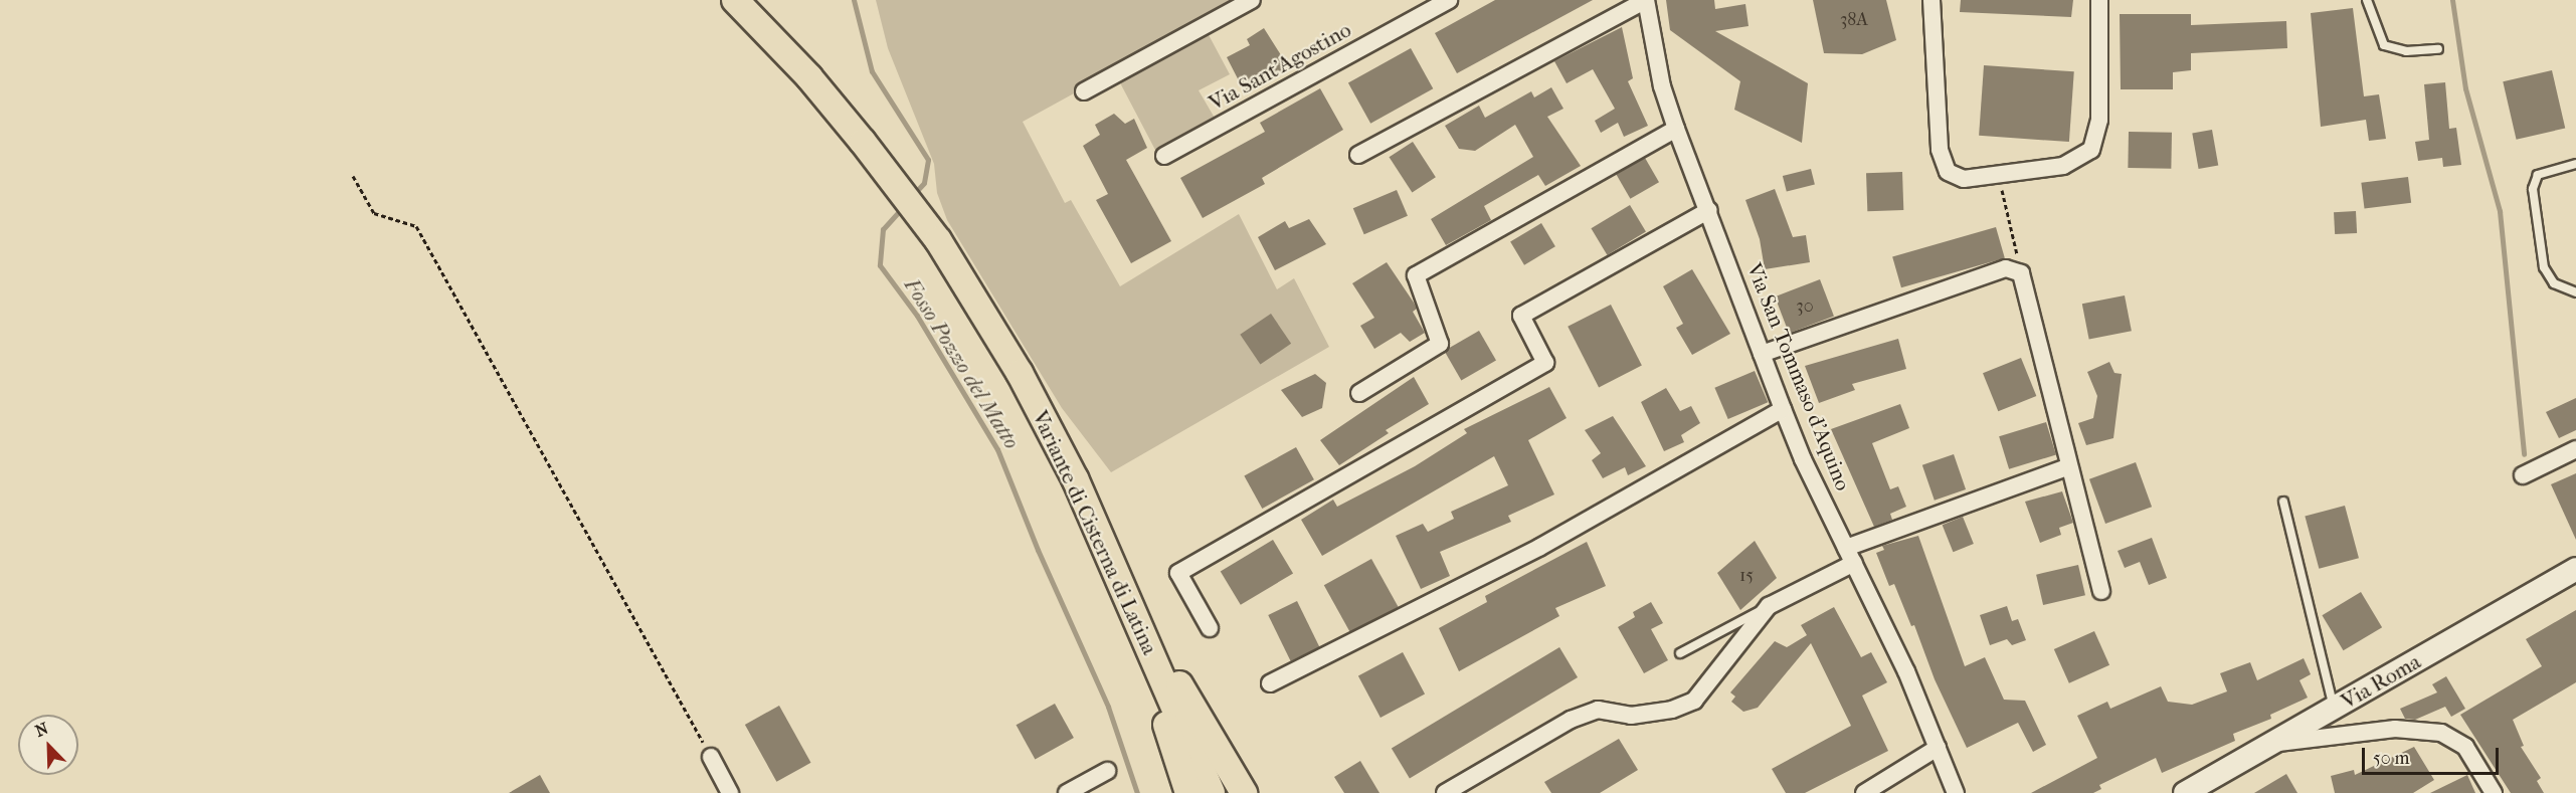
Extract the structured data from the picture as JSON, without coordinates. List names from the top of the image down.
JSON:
{
  "streets": {
    "main road": ["Variante di Cisterna di Latina"],
    "street": ["Via Sant'Agostino", "Via San Tommaso d'Aquino", "Via Roma"]
  },
  "water": ["Fosso Pozzo del Matto"],
  "house_numbers": ["38A", "30", "15"],
  "scale_bar": "50 m",
  "north": "top left"
}
